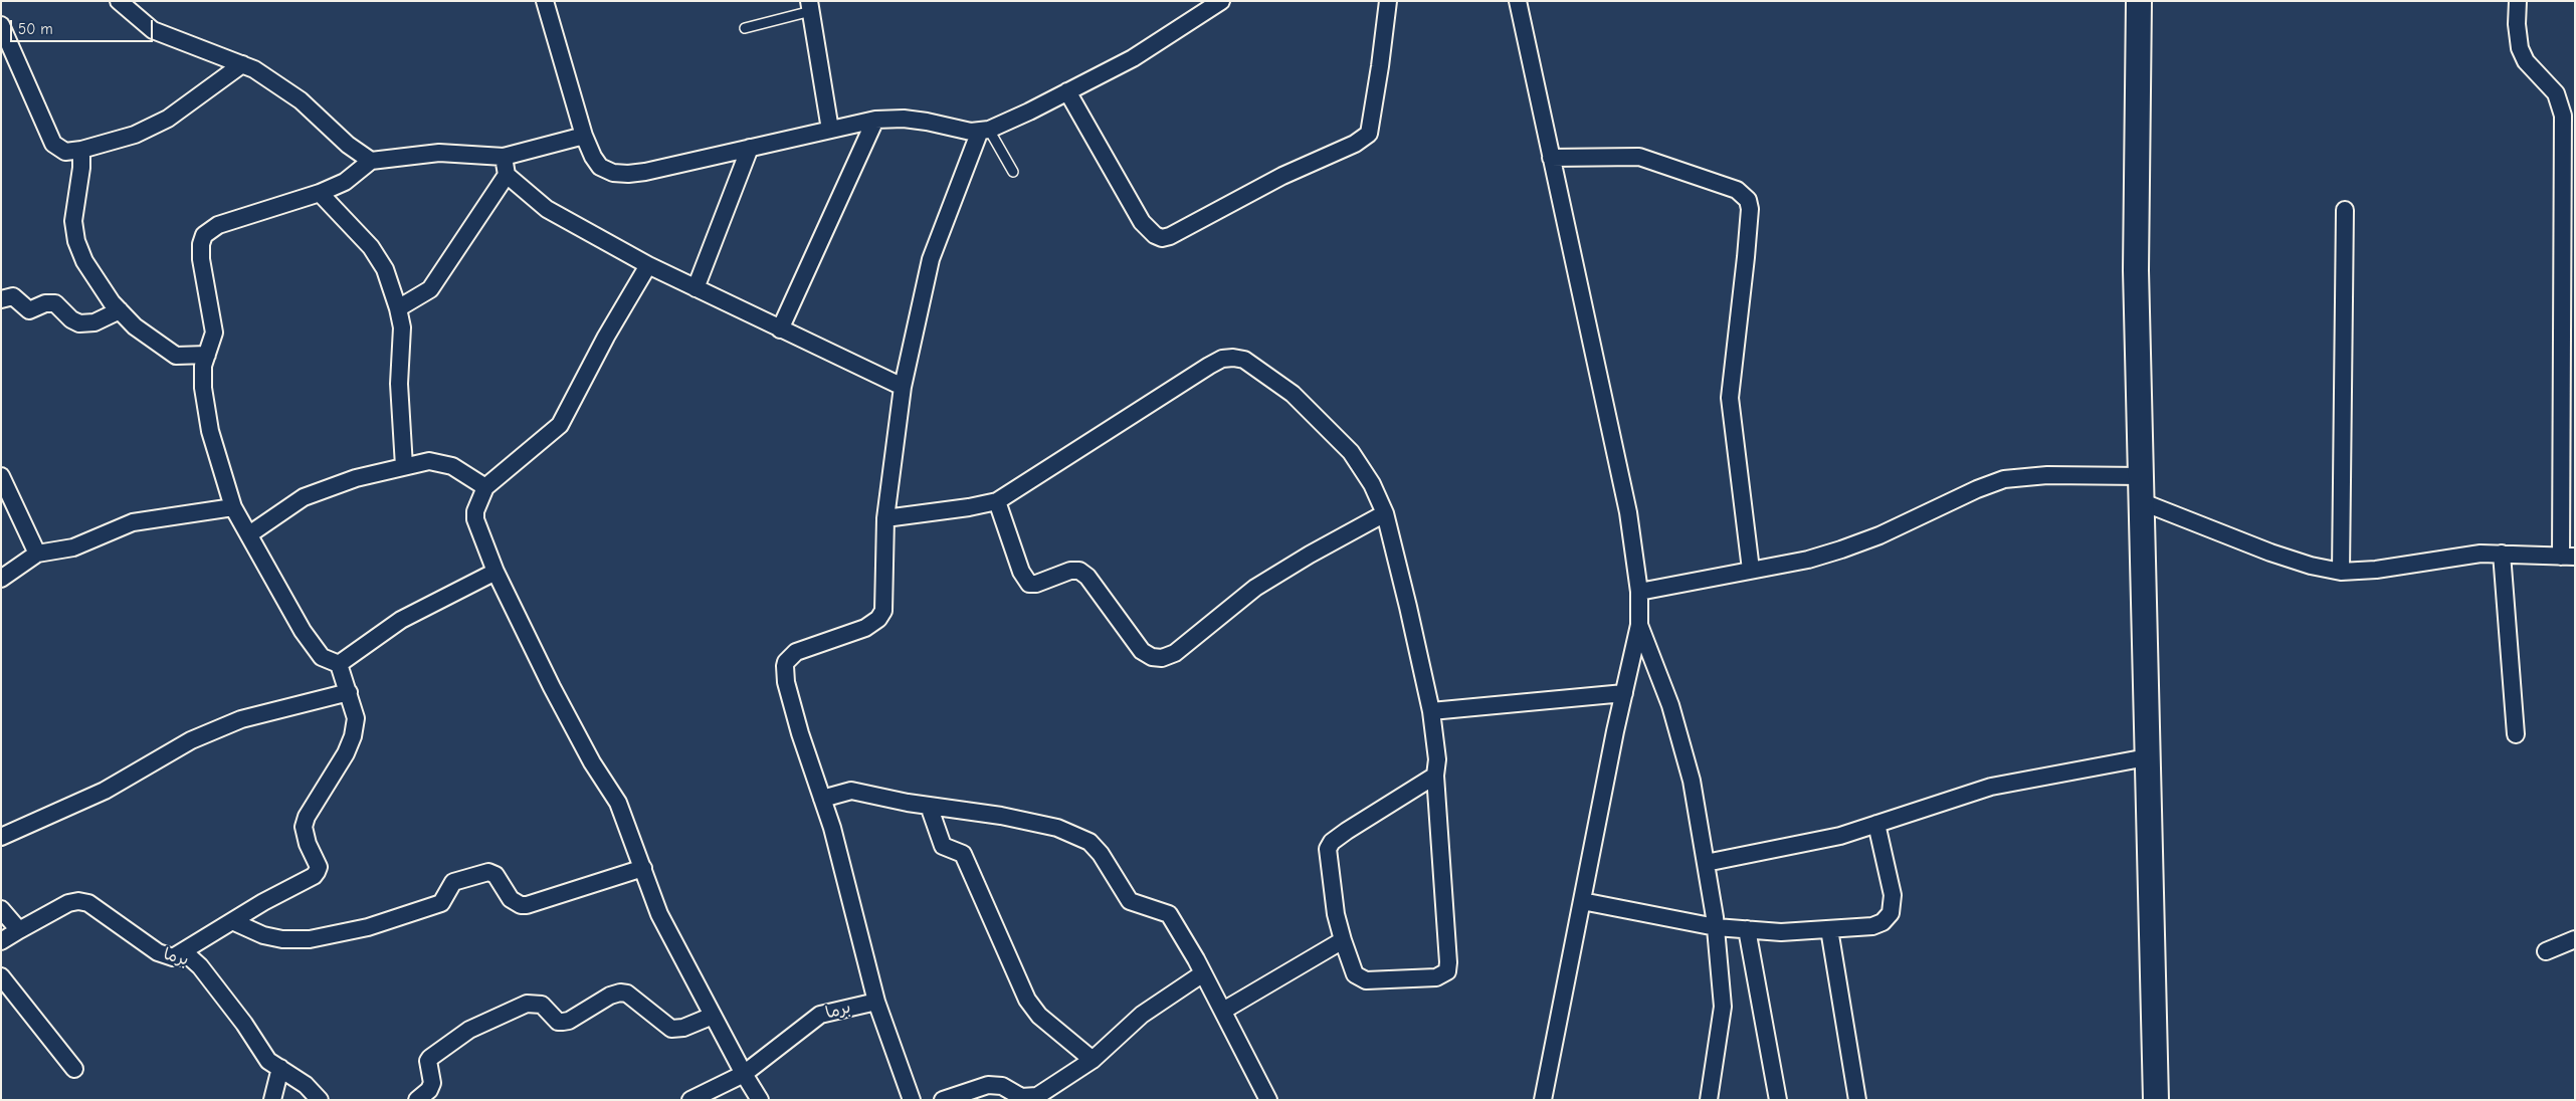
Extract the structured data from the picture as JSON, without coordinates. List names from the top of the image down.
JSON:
{
  "streets": {
    "street": ["برما"]
  },
  "scale_bar": "50 m"
}
